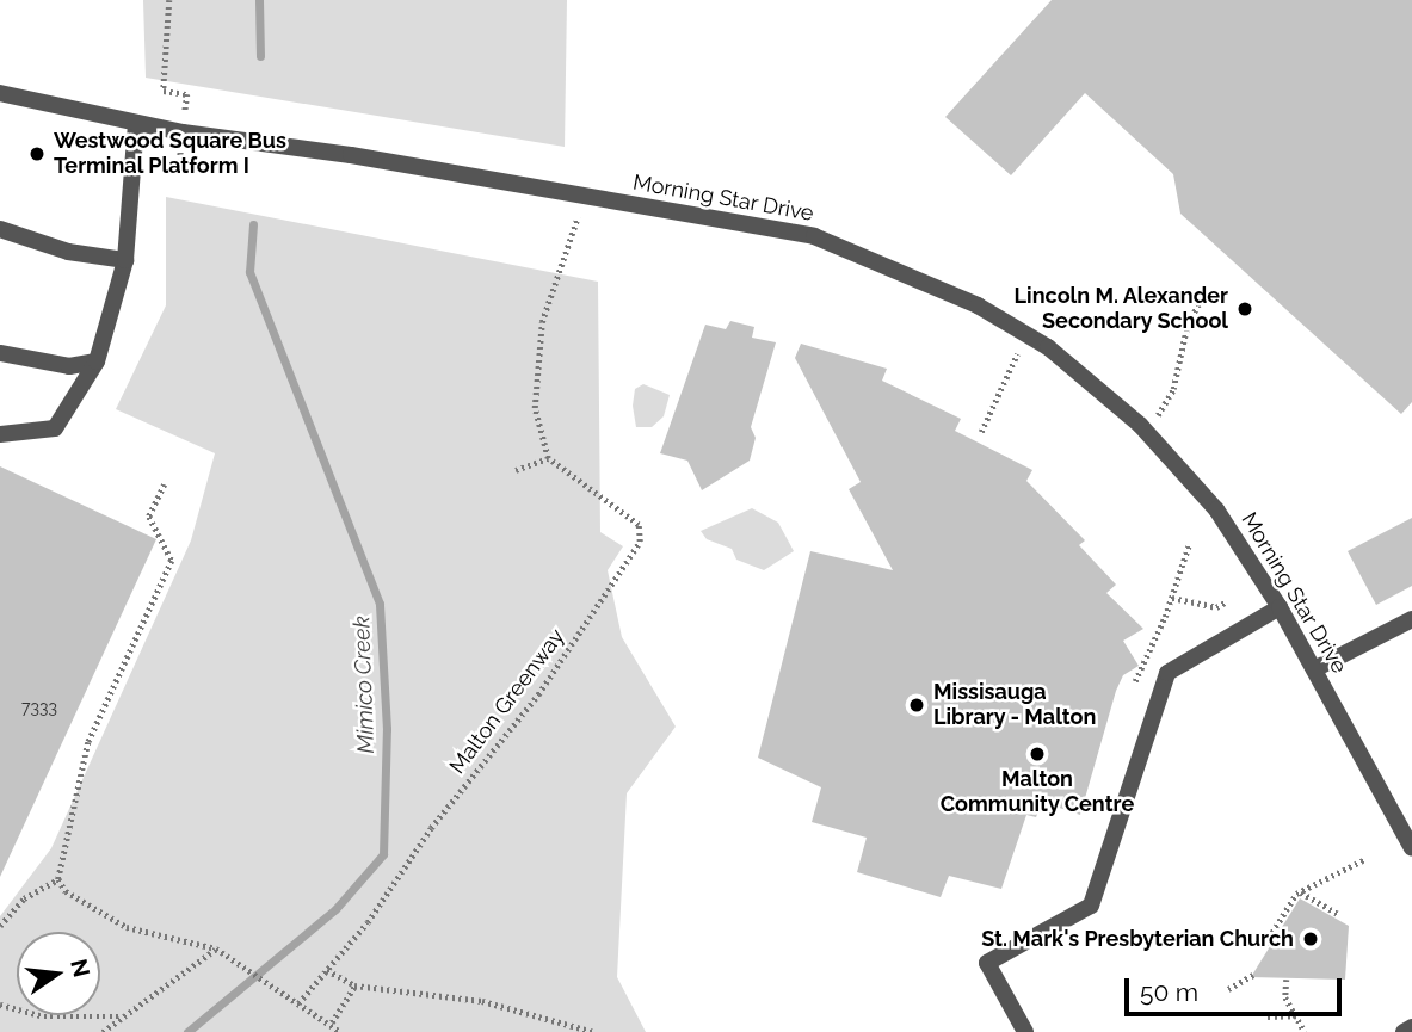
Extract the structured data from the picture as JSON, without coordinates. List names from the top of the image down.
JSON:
{
  "streets": {
    "street": ["Morning Star Drive"],
    "path": ["Malton Greenway"]
  },
  "water": ["Mimico Creek"],
  "places": [
    "Westwood Square Bus Terminal Platform I",
    "Lincoln M. Alexander Secondary School",
    "Missisauga Library - Malton",
    "Malton Community Centre",
    "St. Mark's Presbyterian Church"
  ],
  "house_numbers": ["7333"],
  "scale_bar": "50 m",
  "north": "right"
}
